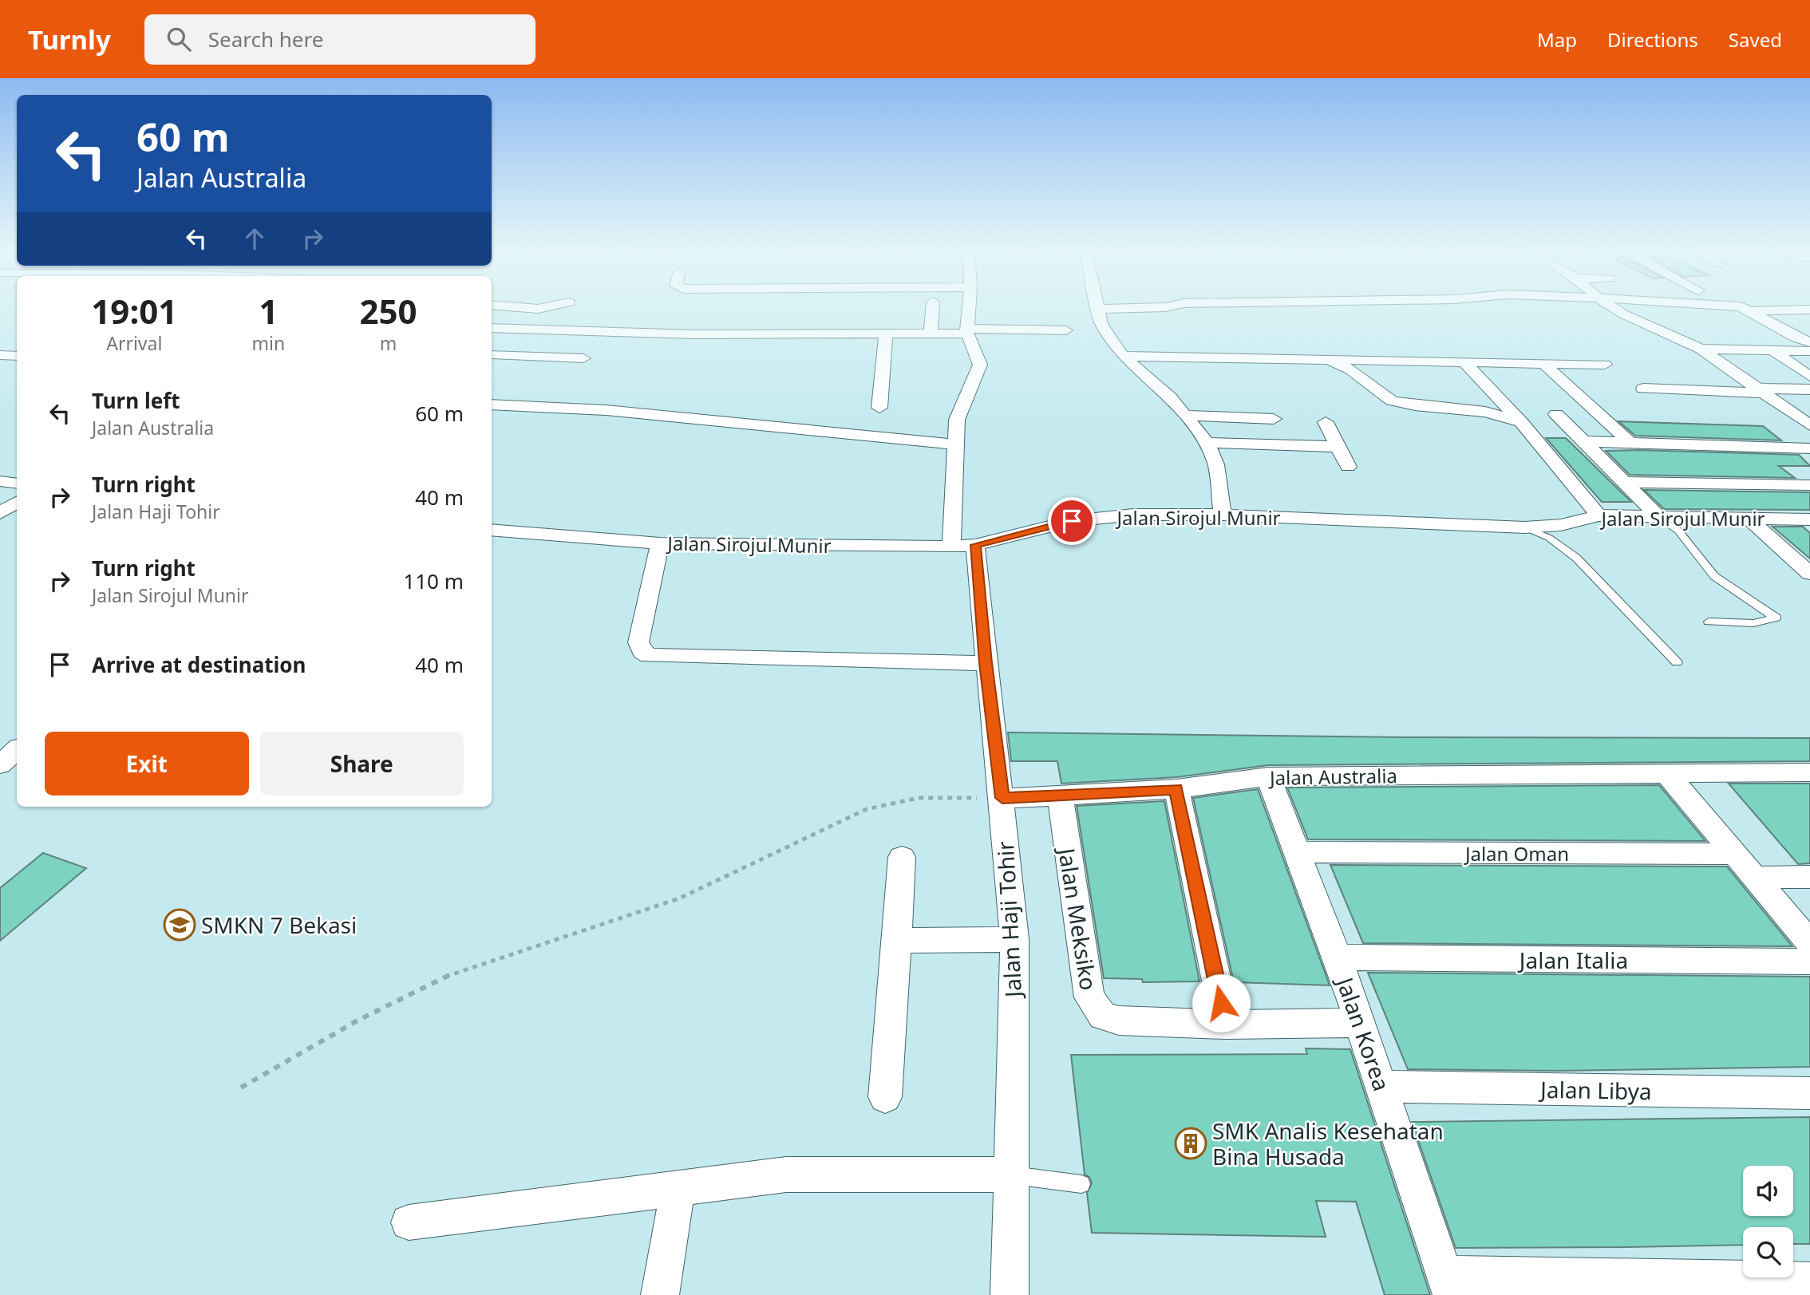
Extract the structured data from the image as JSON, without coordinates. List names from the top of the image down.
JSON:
{
  "streets": {
    "street": [
      "Jalan Sirojul Munir",
      "Jalan Australia",
      "Jalan Oman",
      "Jalan Haji Tohir",
      "Jalan Meksiko",
      "Jalan Italia",
      "Jalan Korea",
      "Jalan Libya"
    ]
  },
  "crossings": [
    ["Jalan Sirojul Munir", "Jalan Haji Tohir"],
    ["Jalan Australia", "Jalan Haji Tohir"],
    ["Jalan Australia", "Jalan Meksiko"],
    ["Jalan Australia", "Jalan Korea"],
    ["Jalan Oman", "Jalan Korea"],
    ["Jalan Meksiko", "Jalan Korea"],
    ["Jalan Italia", "Jalan Korea"],
    ["Jalan Korea", "Jalan Libya"]
  ],
  "places": {
    "school or university": ["SMKN 7 Bekasi"],
    "building": ["SMK Analis Kesehatan Bina Husada"]
  },
  "page": {
    "header": "Turnly",
    "search": "Search here",
    "nav": ["Map", "Directions", "Saved"],
    "turn": ["60 m", "Jalan Australia"],
    "eta": [
      "19:01",
      "Arrival",
      "1",
      "min",
      "250",
      "m"
    ],
    "list": [
      {
        "name": "Turn left",
        "note": "Jalan Australia",
        "value": "60 m"
      },
      {
        "name": "Turn right",
        "note": "Jalan Haji Tohir",
        "value": "40 m"
      },
      {
        "name": "Turn right",
        "note": "Jalan Sirojul Munir",
        "value": "110 m"
      },
      {
        "name": "Arrive at destination",
        "value": "40 m"
      }
    ],
    "buttons": ["Exit", "Share"]
  }
}
